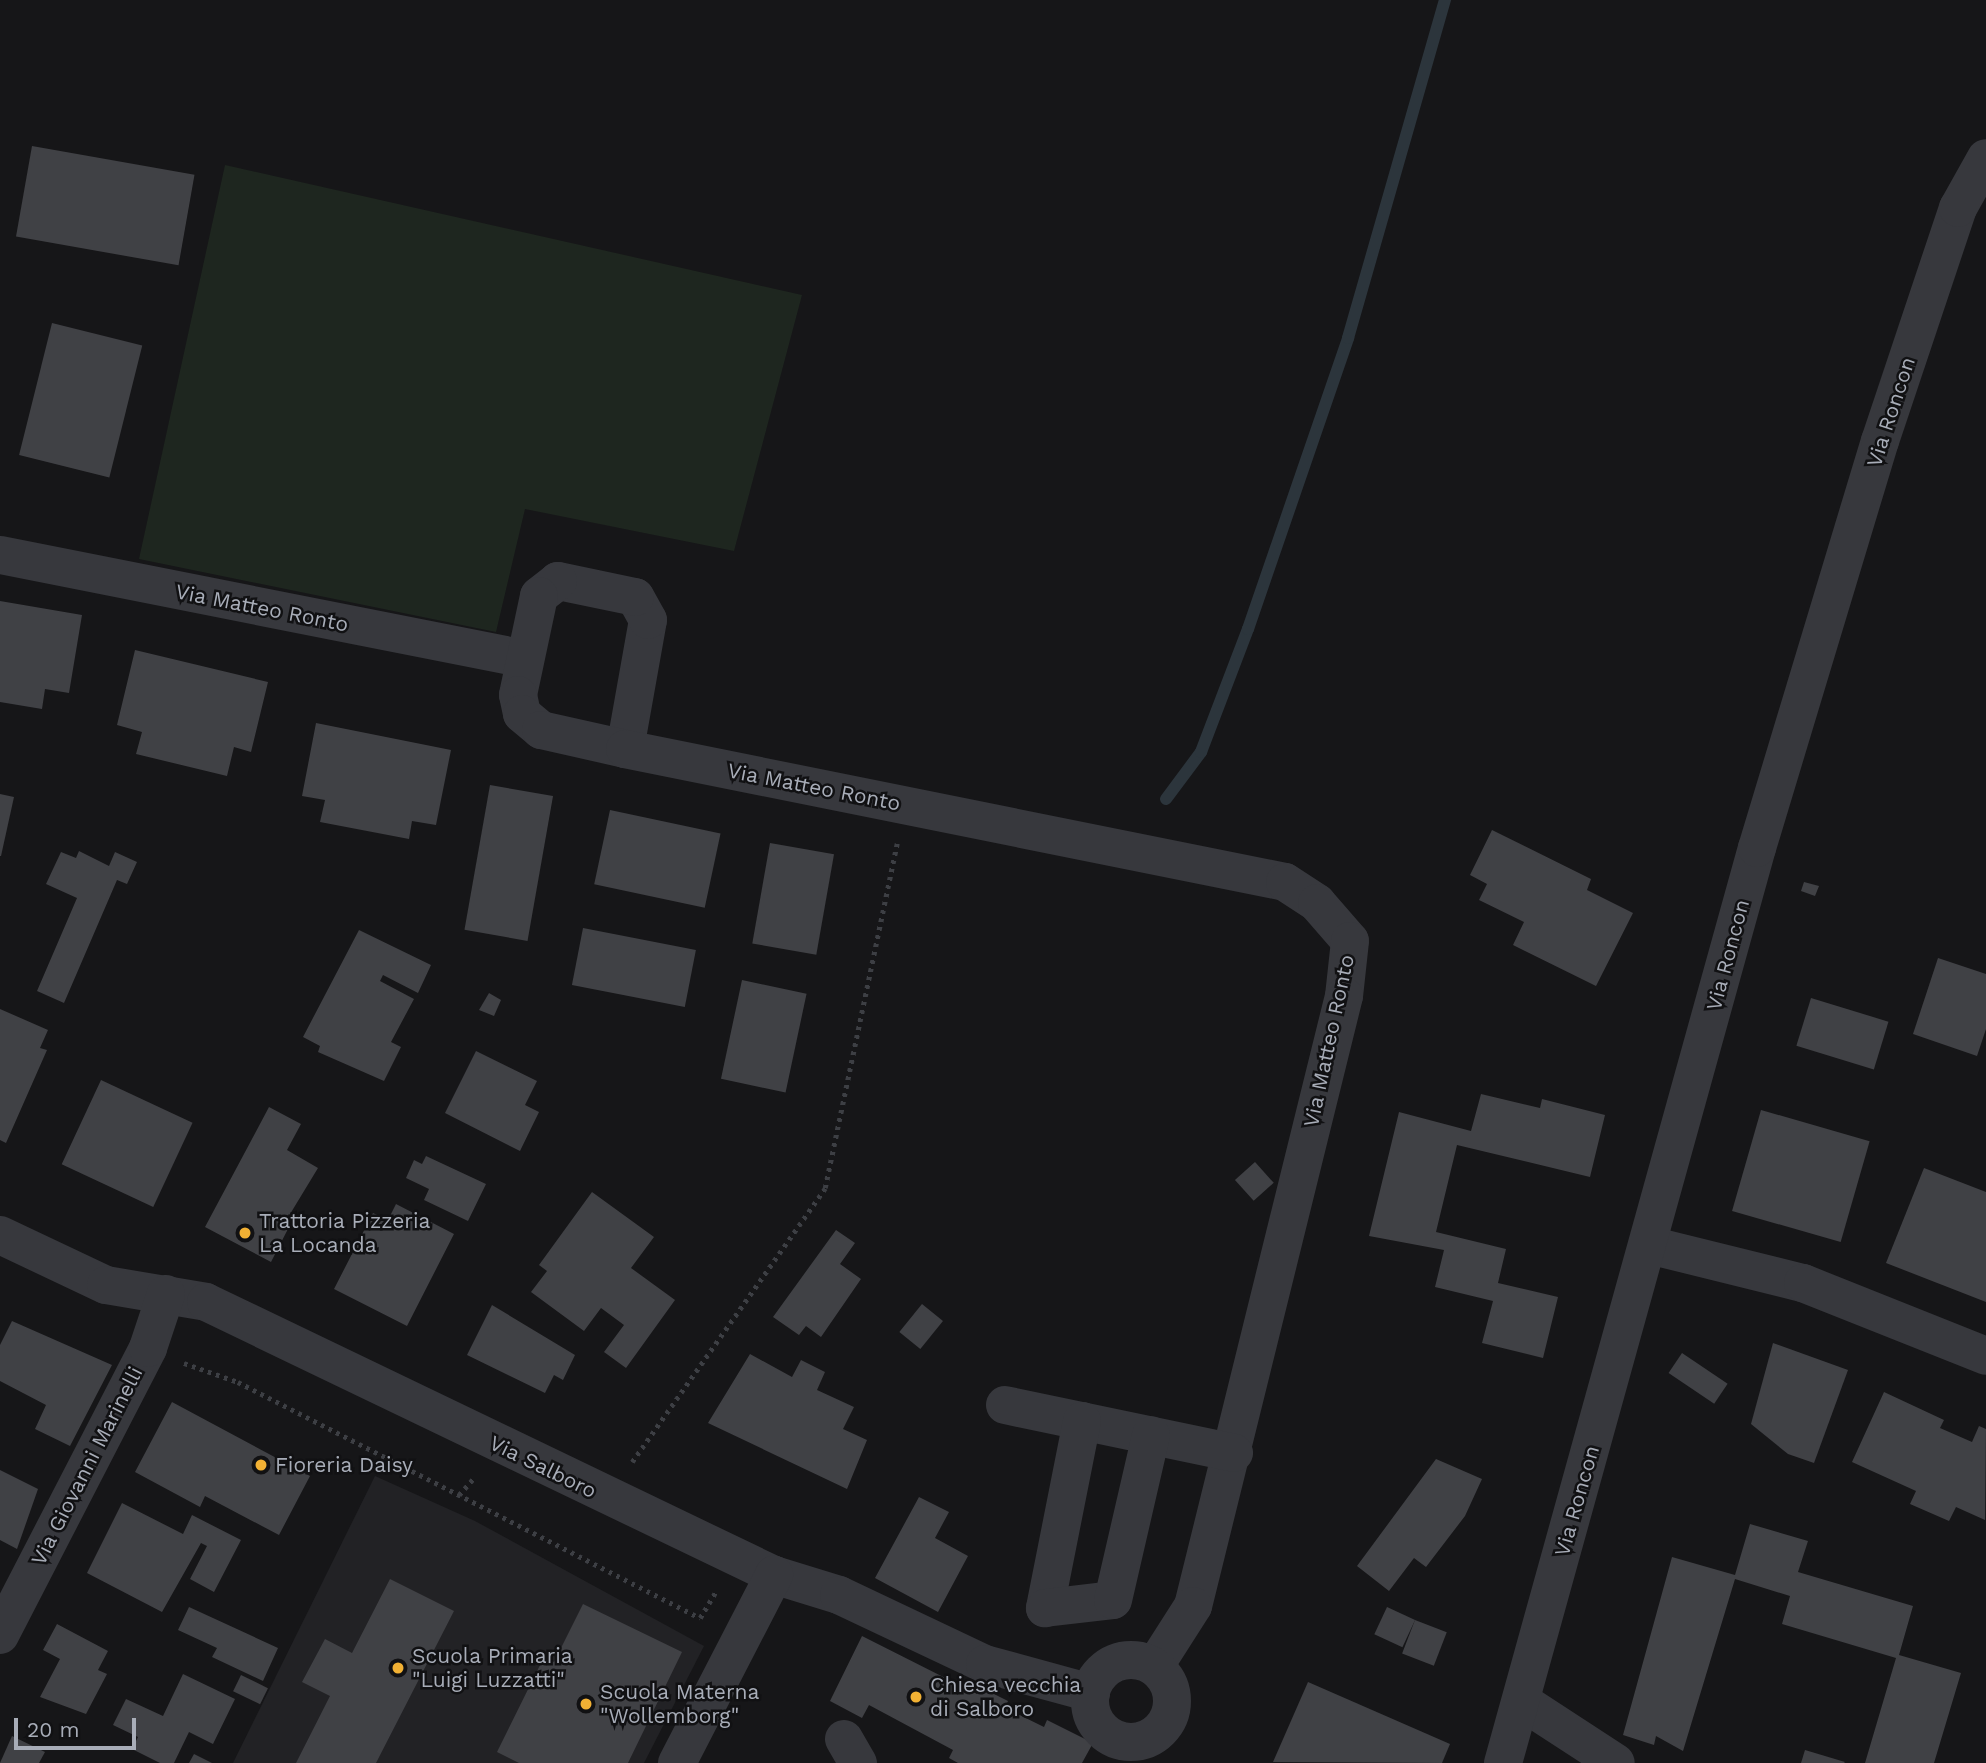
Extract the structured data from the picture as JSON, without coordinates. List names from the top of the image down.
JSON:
{
  "streets": {
    "street": [
      "Via Roncon",
      "Via Matteo Ronto",
      "Via Giovanni Marinelli",
      "Via Salboro"
    ]
  },
  "crossings": [
    ["Via Matteo Ronto", "Via Salboro"],
    ["Via Giovanni Marinelli", "Via Salboro"]
  ],
  "places": [
    "Trattoria Pizzeria La Locanda",
    "Fioreria Daisy",
    "Scuola Primaria \"Luigi Luzzatti\"",
    "Chiesa vecchia di Salboro",
    "Scuola Materna \"Wollemborg\""
  ],
  "scale_bar": "20 m"
}
